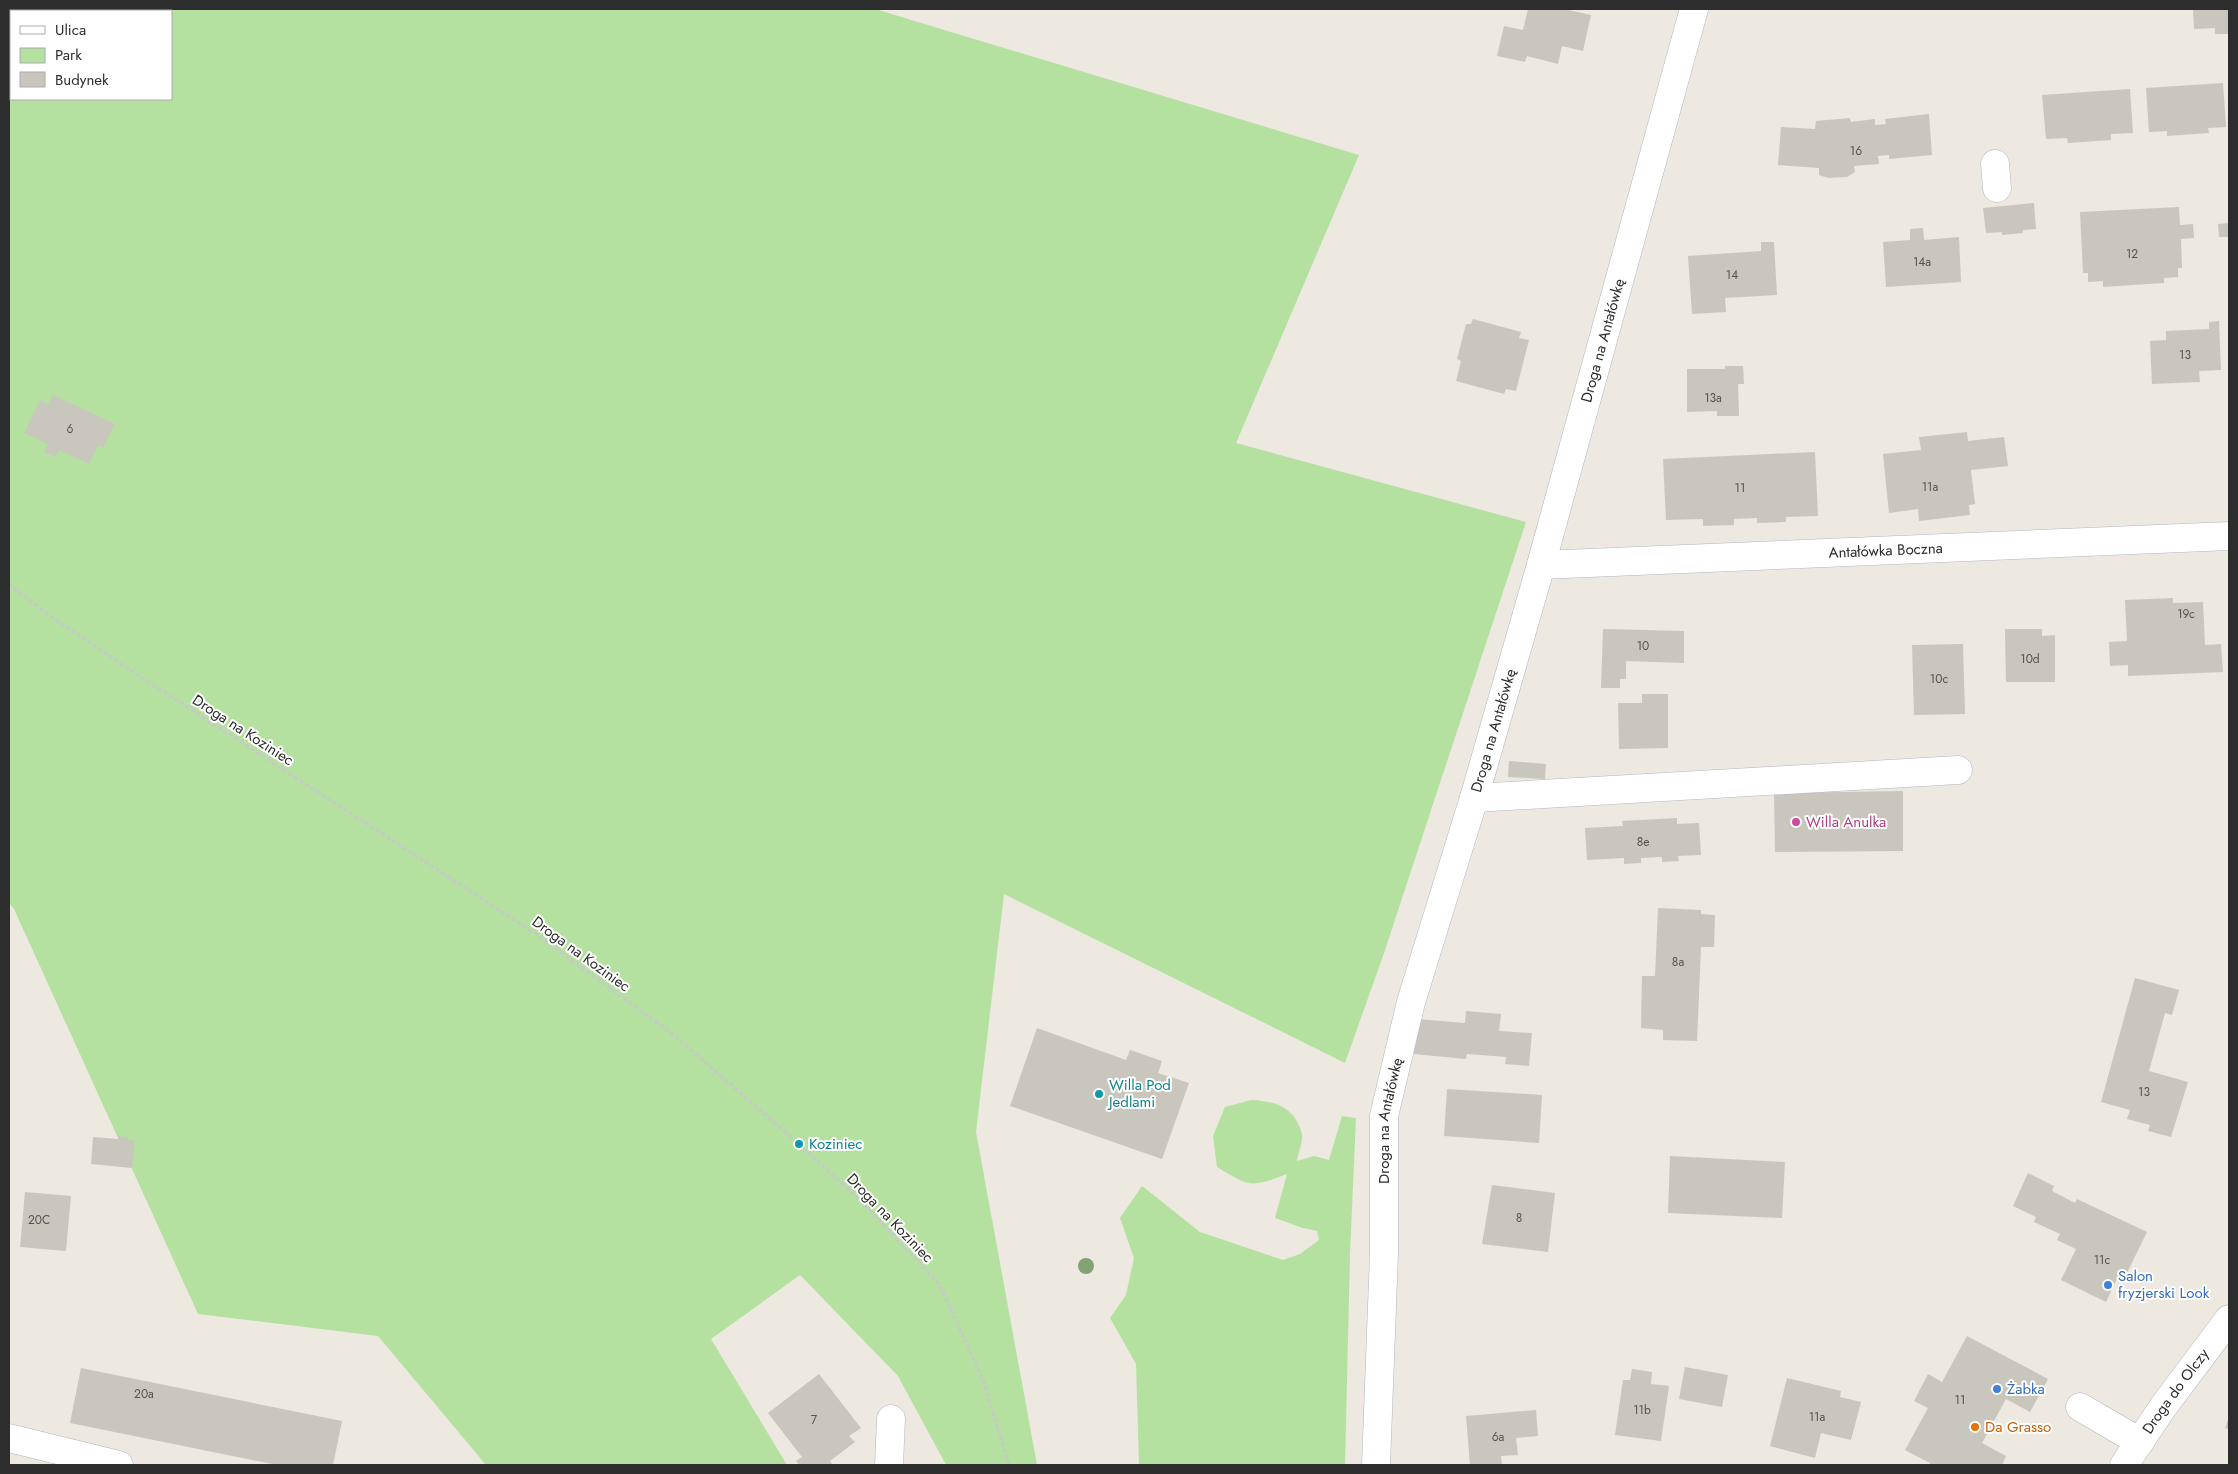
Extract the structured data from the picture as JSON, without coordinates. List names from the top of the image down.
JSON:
{
  "streets": {
    "street": ["Droga na Antałówkę", "Antałówka Boczna", "Droga do Olczy"],
    "path": ["Droga na Koziniec"]
  },
  "crossings": [
    ["Droga na Antałówkę", "Antałówka Boczna"]
  ],
  "places": [
    "Willa Anulka",
    "Willa Pod Jedlami",
    "Koziniec",
    "Salon fryzjerski Look",
    "Żabka",
    "Da Grasso"
  ],
  "house_numbers": [
    "16",
    "12",
    "14a",
    "14",
    "13",
    "13a",
    "6",
    "11a",
    "11",
    "19c",
    "10",
    "10d",
    "10c",
    "8e",
    "8a",
    "13",
    "8",
    "20C",
    "11c",
    "20a",
    "11",
    "11b",
    "11a",
    "7",
    "6a"
  ],
  "legend": ["Ulica", "Park", "Budynek"]
}
